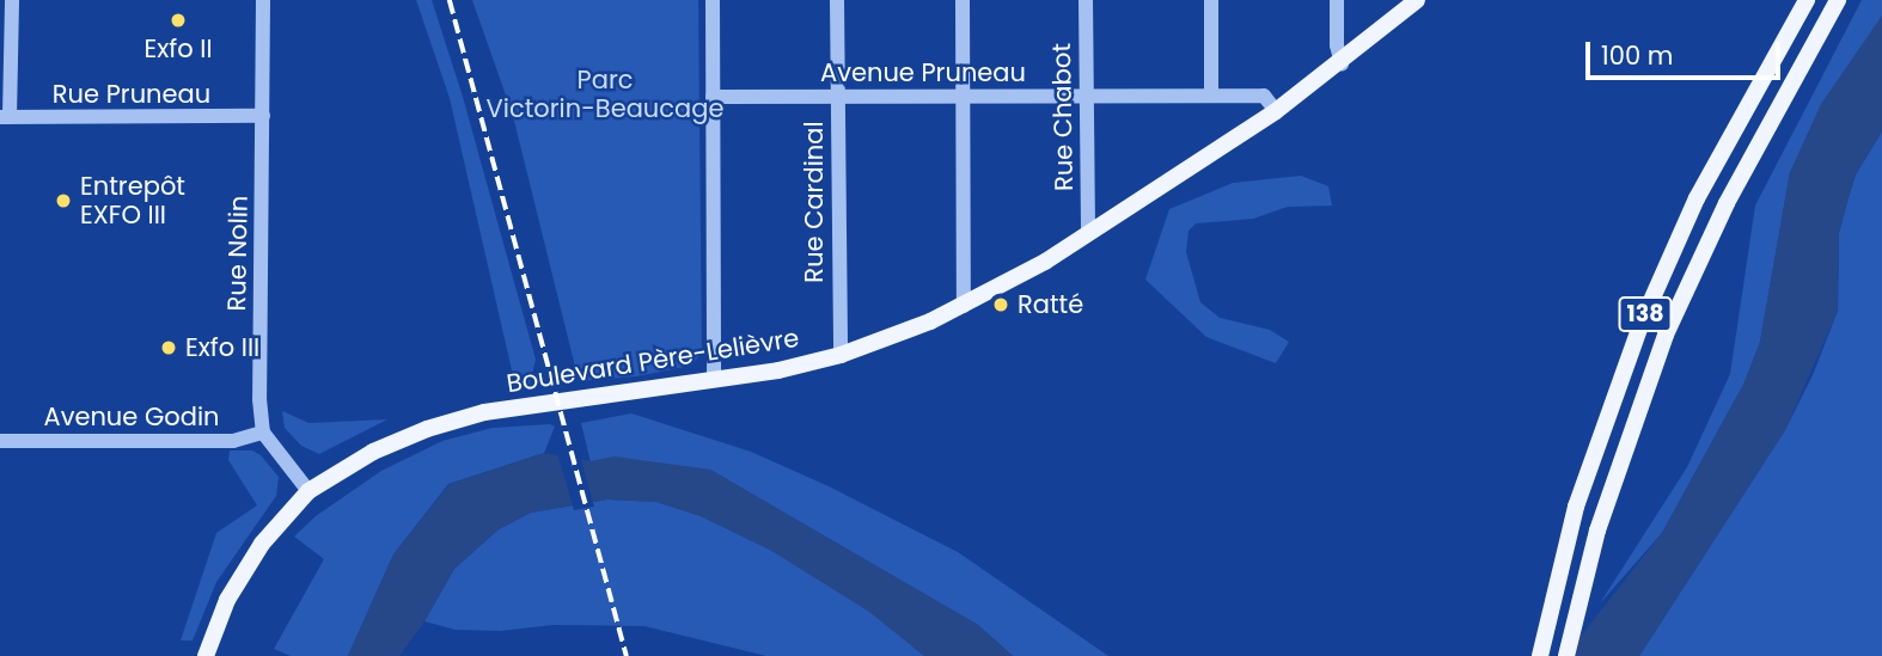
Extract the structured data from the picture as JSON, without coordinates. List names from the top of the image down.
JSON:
{
  "streets": {
    "main road": ["138", "Boulevard Père-Lelièvre"],
    "street": [
      "Avenue Pruneau",
      "Rue Pruneau",
      "Rue Chabot",
      "Rue Cardinal",
      "Rue Nolin",
      "Avenue Godin"
    ]
  },
  "crossings": [
    ["Avenue Pruneau", "Rue Chabot"],
    ["Avenue Pruneau", "Rue Cardinal"],
    ["Avenue Pruneau", "Boulevard Père-Lelièvre"],
    ["Rue Pruneau", "Rue Nolin"],
    ["Rue Chabot", "Boulevard Père-Lelièvre"],
    ["Rue Cardinal", "Boulevard Père-Lelièvre"],
    ["Rue Nolin", "Avenue Godin"]
  ],
  "parks": ["Parc Victorin-Beaucage"],
  "places": [
    "Exfo II",
    "Entrepôt EXFO III",
    "Ratté",
    "Exfo III"
  ],
  "scale_bar": "100 m"
}
